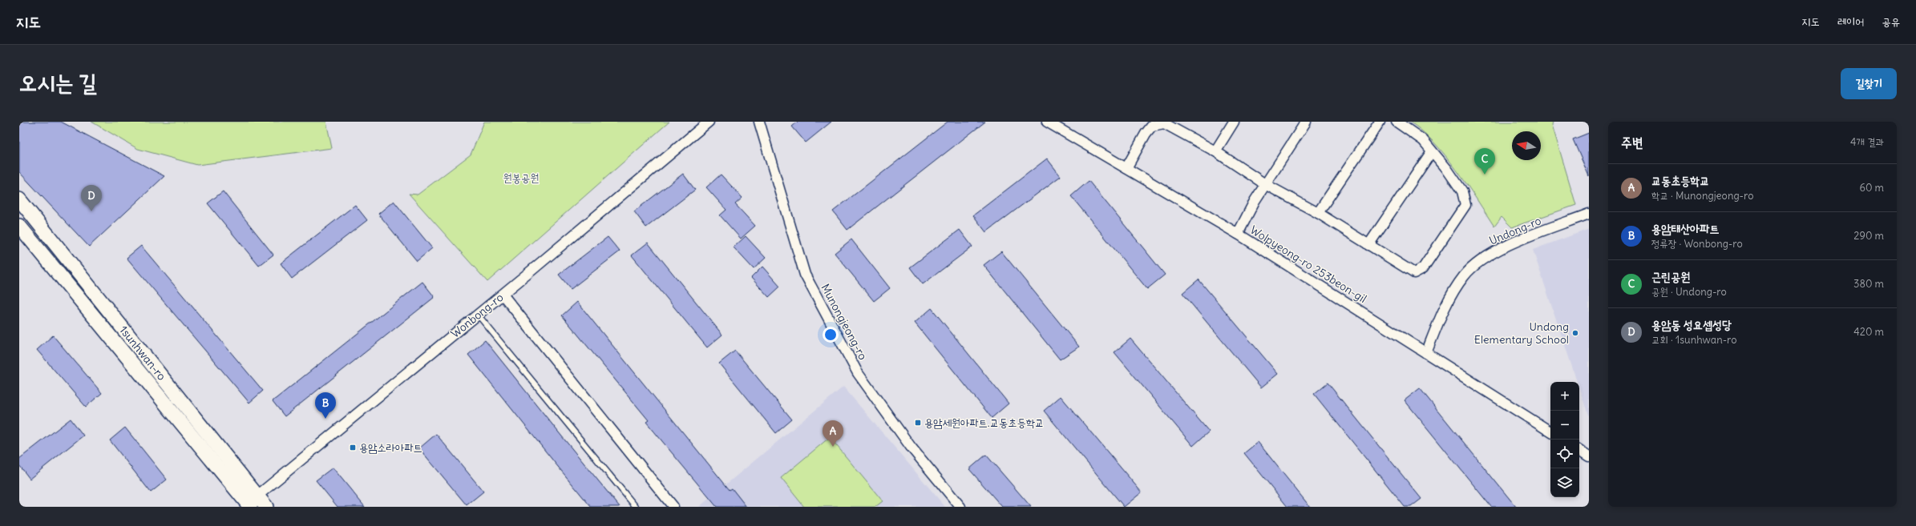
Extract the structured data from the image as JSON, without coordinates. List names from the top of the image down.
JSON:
{
  "streets": {
    "street": [
      "Undong-ro",
      "Wolpyeong-ro 253beon-gil",
      "Wonbong-ro",
      "Munongjeong-ro",
      "1sunhwan-ro"
    ]
  },
  "crossings": [
    ["Undong-ro", "Wolpyeong-ro 253beon-gil"],
    ["Wonbong-ro", "1sunhwan-ro"]
  ],
  "parks": ["원봉공원"],
  "places": {
    "other": ["Undong Elementary School"],
    "transit": ["용암세원아파트.교동초등학교", "용암소라아파트"]
  },
  "north": "left",
  "page": {
    "header": "지도",
    "nav": ["지도", "레이어", "공유"],
    "title": "오시는 길",
    "buttons": "길찾기",
    "heading": ["주변", "4개 결과"],
    "pins": [
      "C",
      "D",
      "B",
      "A"
    ],
    "list": [
      {
        "mark": "A",
        "name": "교동초등학교",
        "note": "학교 · Munongjeong-ro",
        "value": "60 m"
      },
      {
        "mark": "B",
        "name": "용암태산아파트",
        "note": "정류장 · Wonbong-ro",
        "value": "290 m"
      },
      {
        "mark": "C",
        "name": "근린공원",
        "note": "공원 · Undong-ro",
        "value": "380 m"
      },
      {
        "mark": "D",
        "name": "용암동 성요셉성당",
        "note": "교회 · 1sunhwan-ro",
        "value": "420 m"
      }
    ],
    "map_buttons": ["+", "−"]
  }
}
